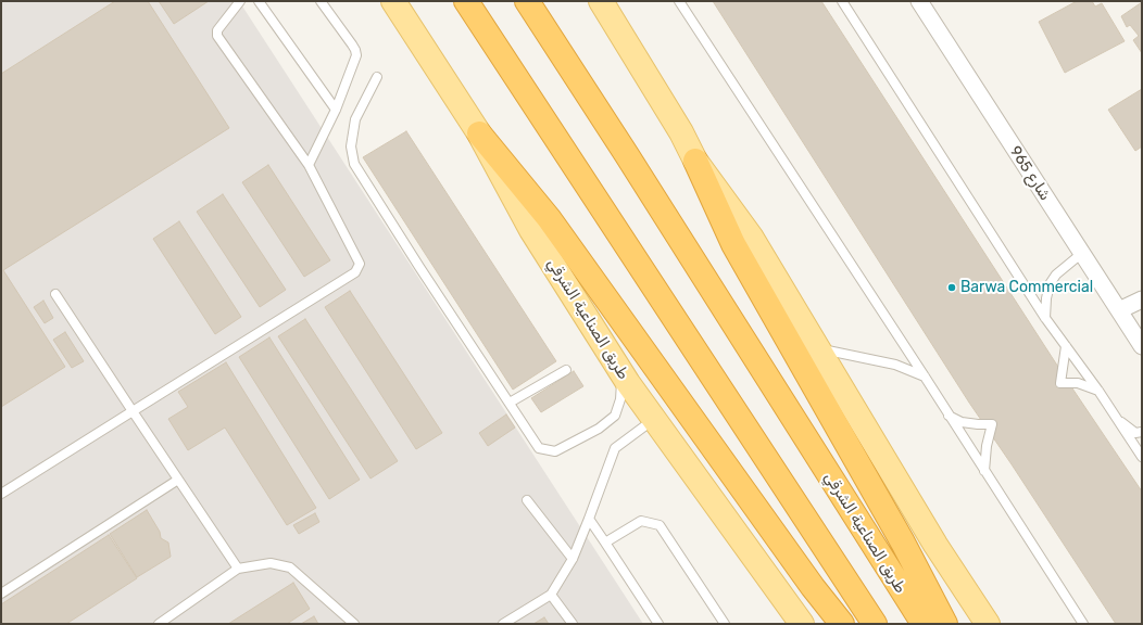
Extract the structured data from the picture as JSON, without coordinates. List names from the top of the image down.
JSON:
{
  "streets": {
    "highway": ["طريق الصناعية الشرقي"],
    "street": ["شارع 965"]
  },
  "places": ["Barwa Commercial"]
}
